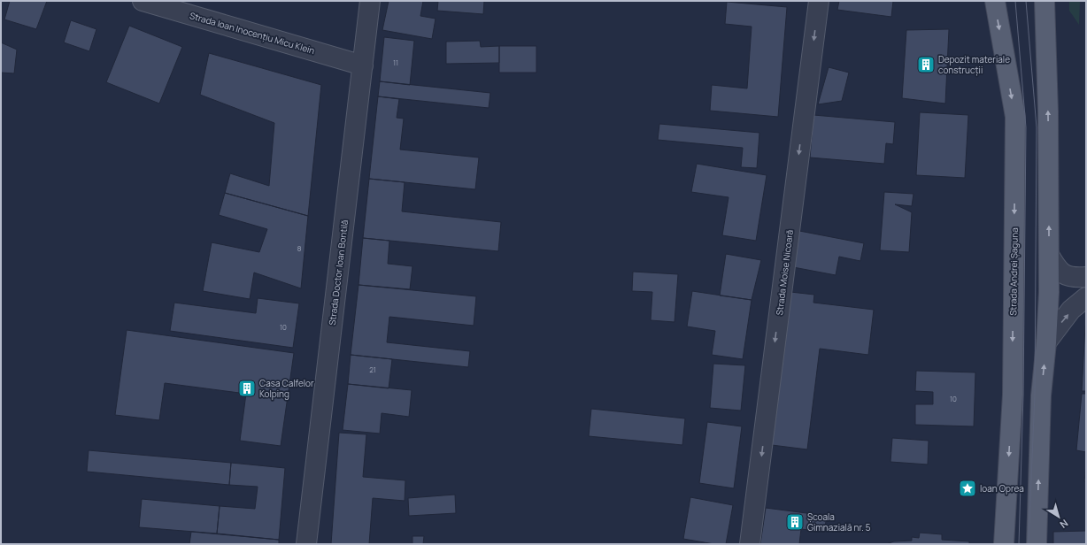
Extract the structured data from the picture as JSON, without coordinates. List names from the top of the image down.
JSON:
{
  "streets": {
    "main road": ["Strada Andrei Șaguna"],
    "street": ["Strada Ioan Inocențiu Micu Klein", "Strada Doctor Ioan Bontilă", "Strada Moise Nicoară"]
  },
  "crossings": [
    ["Strada Ioan Inocențiu Micu Klein", "Strada Doctor Ioan Bontilă"]
  ],
  "one_way": ["Strada Moise Nicoară"],
  "places": {
    "building": ["Depozit materiale construcții", "Casa Calfelor Kolping", "Școala Gimnazială nr. 5"],
    "place": ["Ioan Oprea"]
  },
  "house_numbers": [
    "11",
    "8",
    "10",
    "21",
    "10"
  ],
  "north": "bottom right"
}
